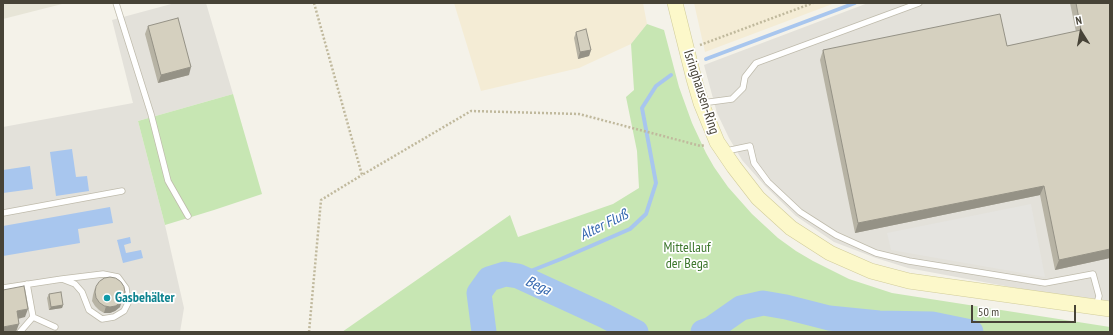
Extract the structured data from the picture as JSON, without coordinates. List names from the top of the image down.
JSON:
{
  "streets": {
    "street": ["Isringhausen-Ring"]
  },
  "water": ["Alter Fluß", "Bega"],
  "parks": ["Mittellauf der Bega"],
  "places": ["Gasbehälter"],
  "scale_bar": "50 m",
  "north": "top"
}
